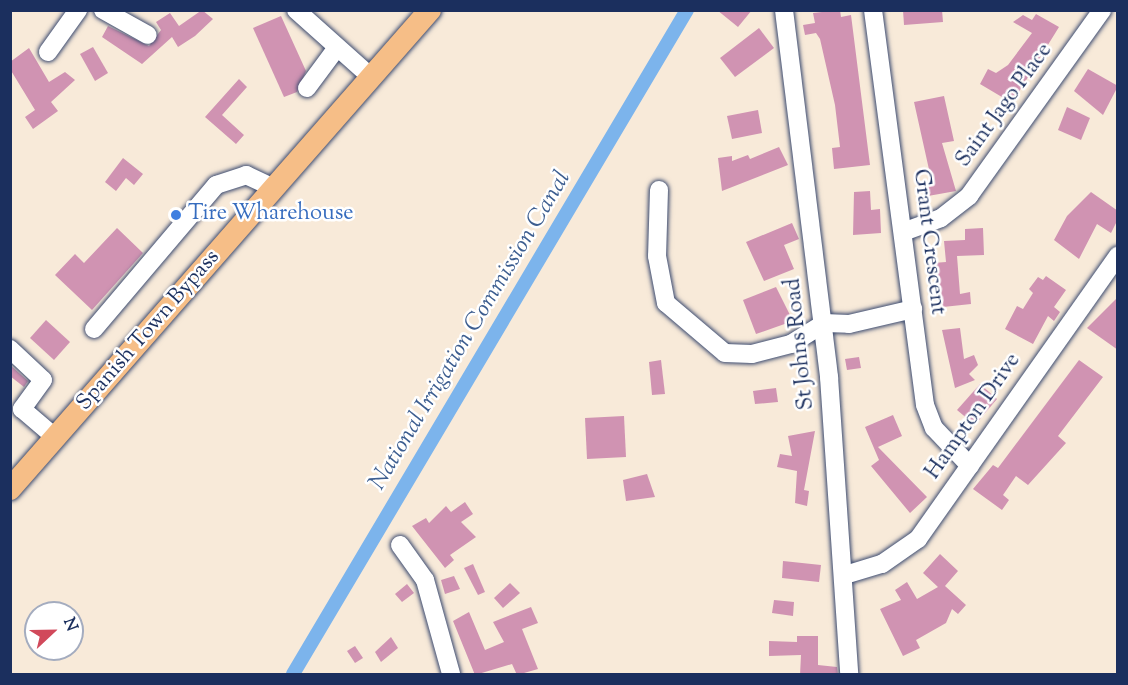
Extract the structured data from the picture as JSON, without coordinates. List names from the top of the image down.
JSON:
{
  "streets": {
    "main road": ["Spanish Town Bypass"],
    "street": [
      "Saint Jago Place",
      "Grant Crescent",
      "St Johns Road",
      "Hampton Drive"
    ]
  },
  "crossings": [
    ["Saint Jago Place", "Grant Crescent"],
    ["Grant Crescent", "Hampton Drive"],
    ["St Johns Road", "Hampton Drive"]
  ],
  "water": ["National Irrigation Commission Canal"],
  "places": ["Tire Wharehouse"],
  "north": "right"
}
